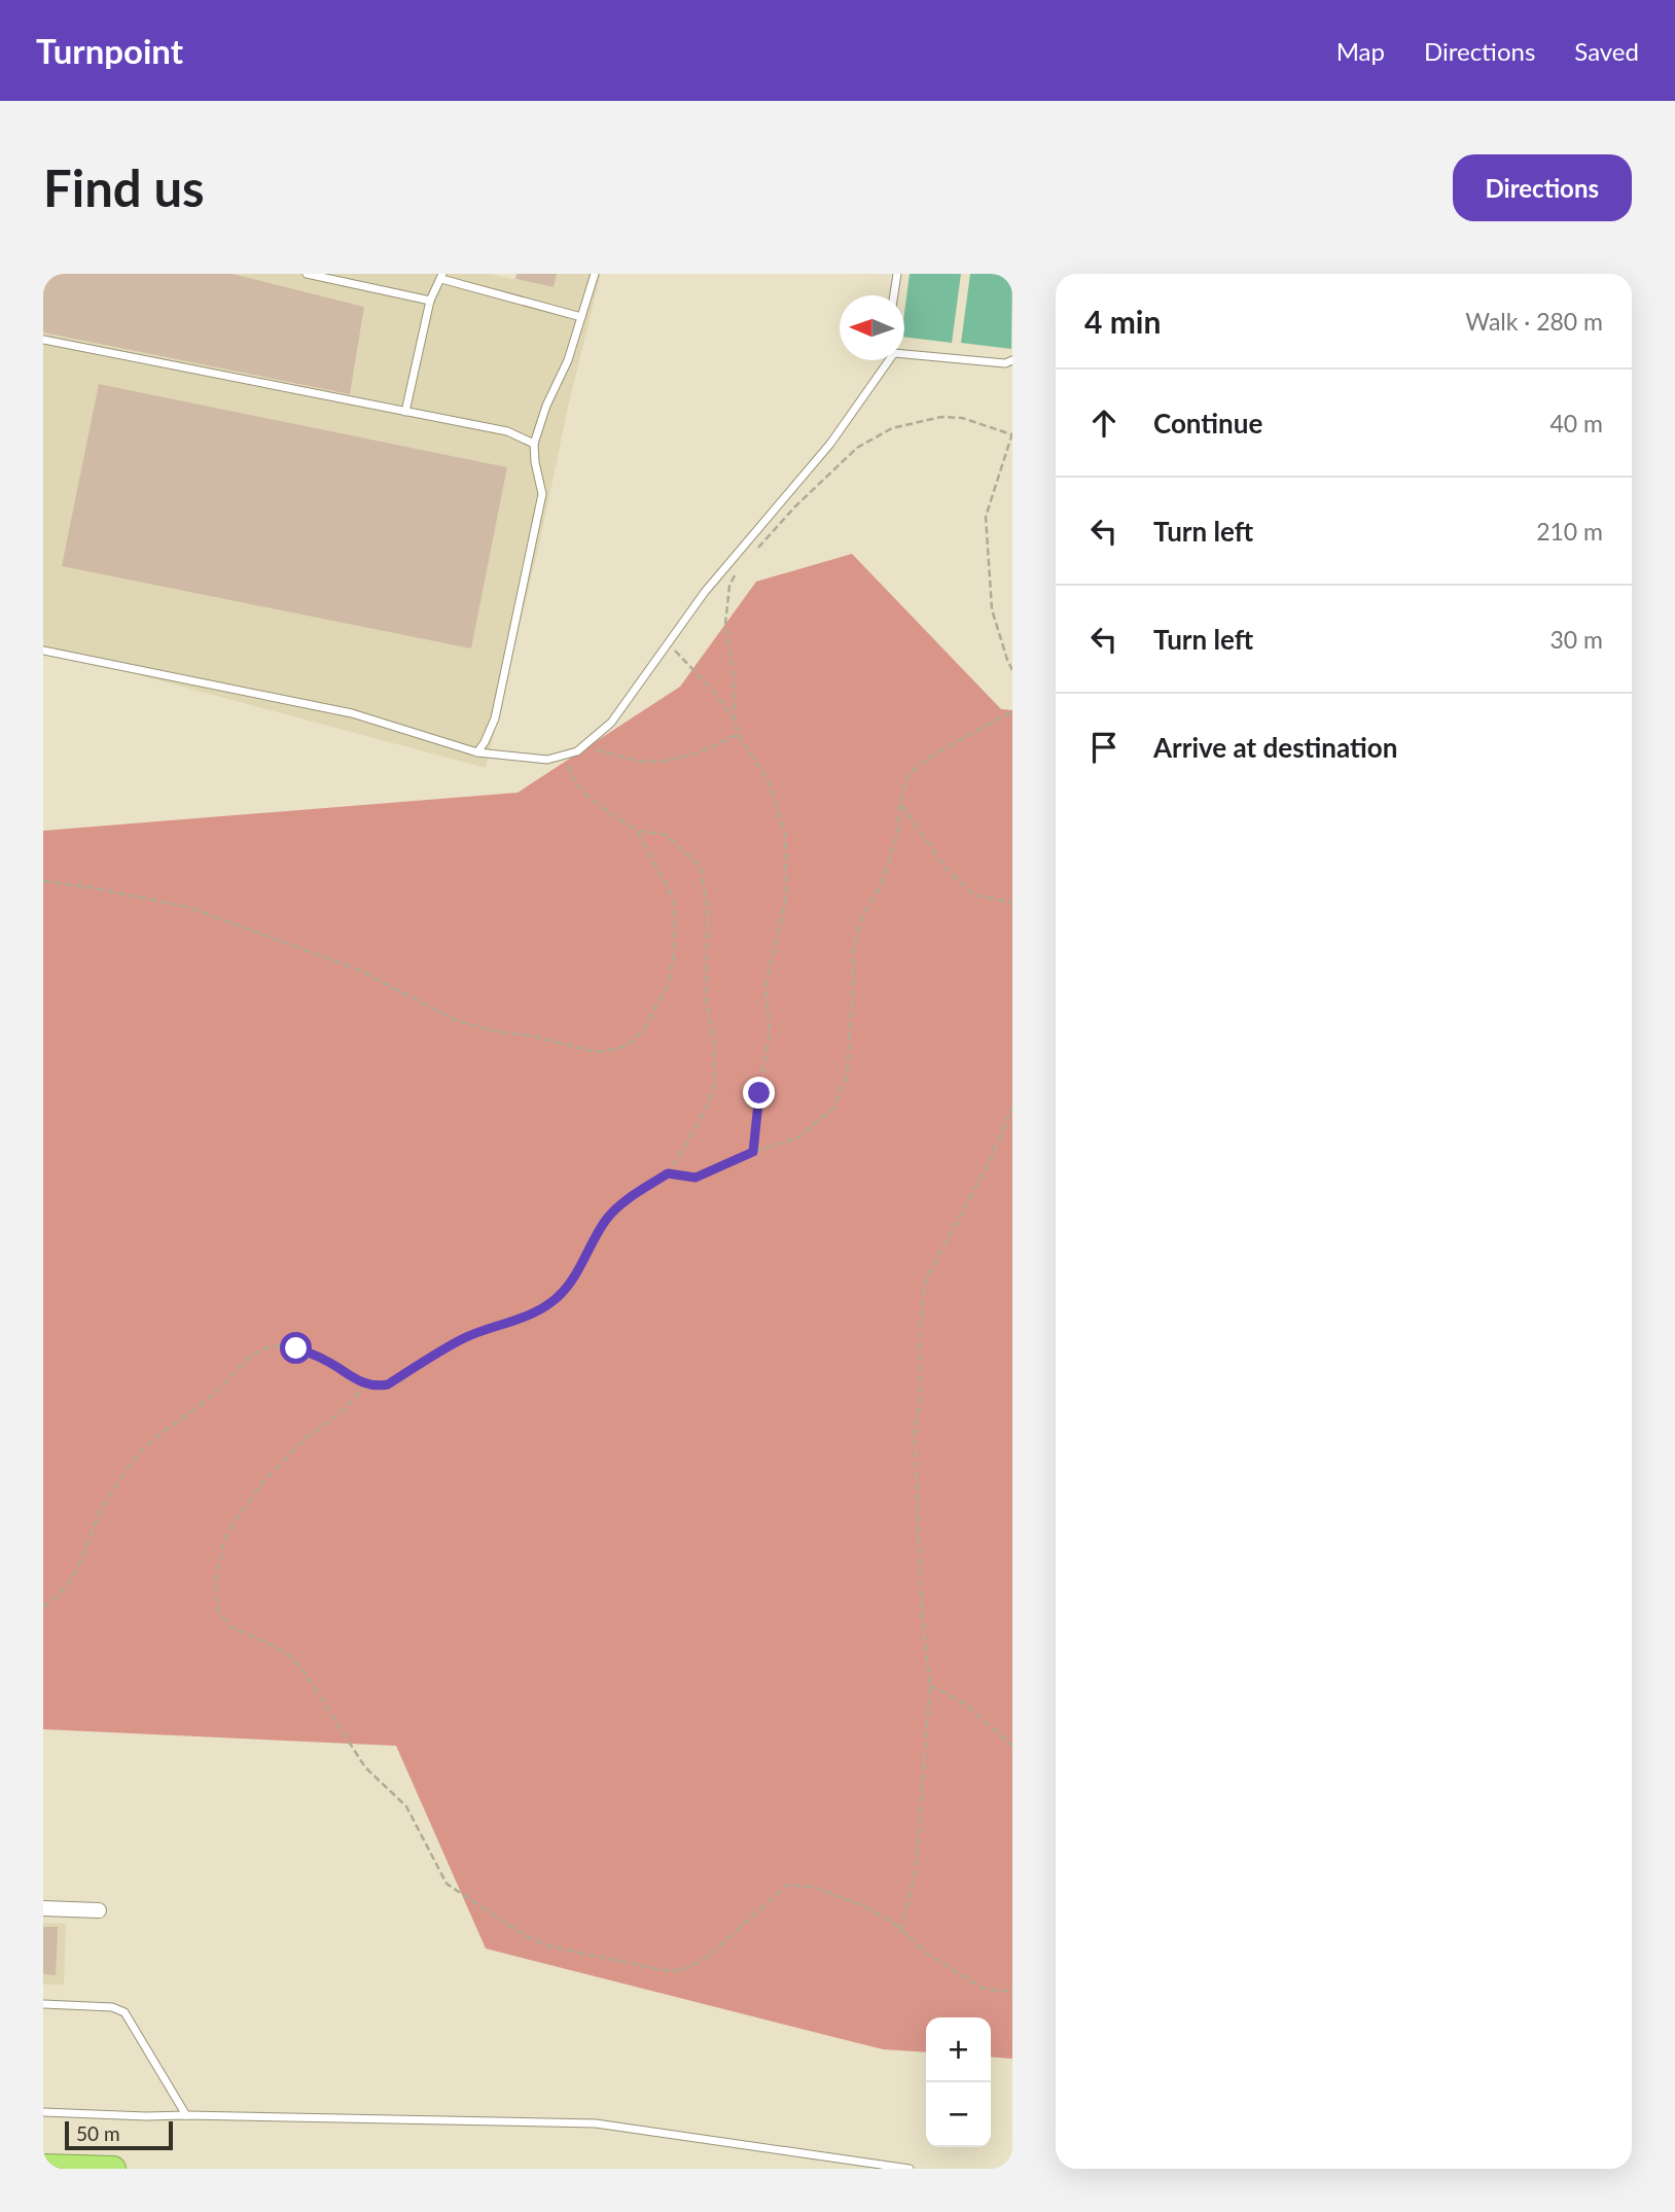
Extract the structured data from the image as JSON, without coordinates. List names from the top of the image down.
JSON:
{
  "scale_bar": "50 m",
  "north": "left",
  "page": {
    "header": "Turnpoint",
    "nav": ["Map", "Directions", "Saved"],
    "buttons": "Directions",
    "title": "Find us",
    "heading": ["4 min", "Walk · 280 m"],
    "list": [
      ["Continue", "40 m"],
      ["Turn left", "210 m"],
      ["Turn left", "30 m"],
      "Arrive at destination"
    ],
    "map_buttons": ["+", "−"],
    "scale": "50 m"
  }
}
